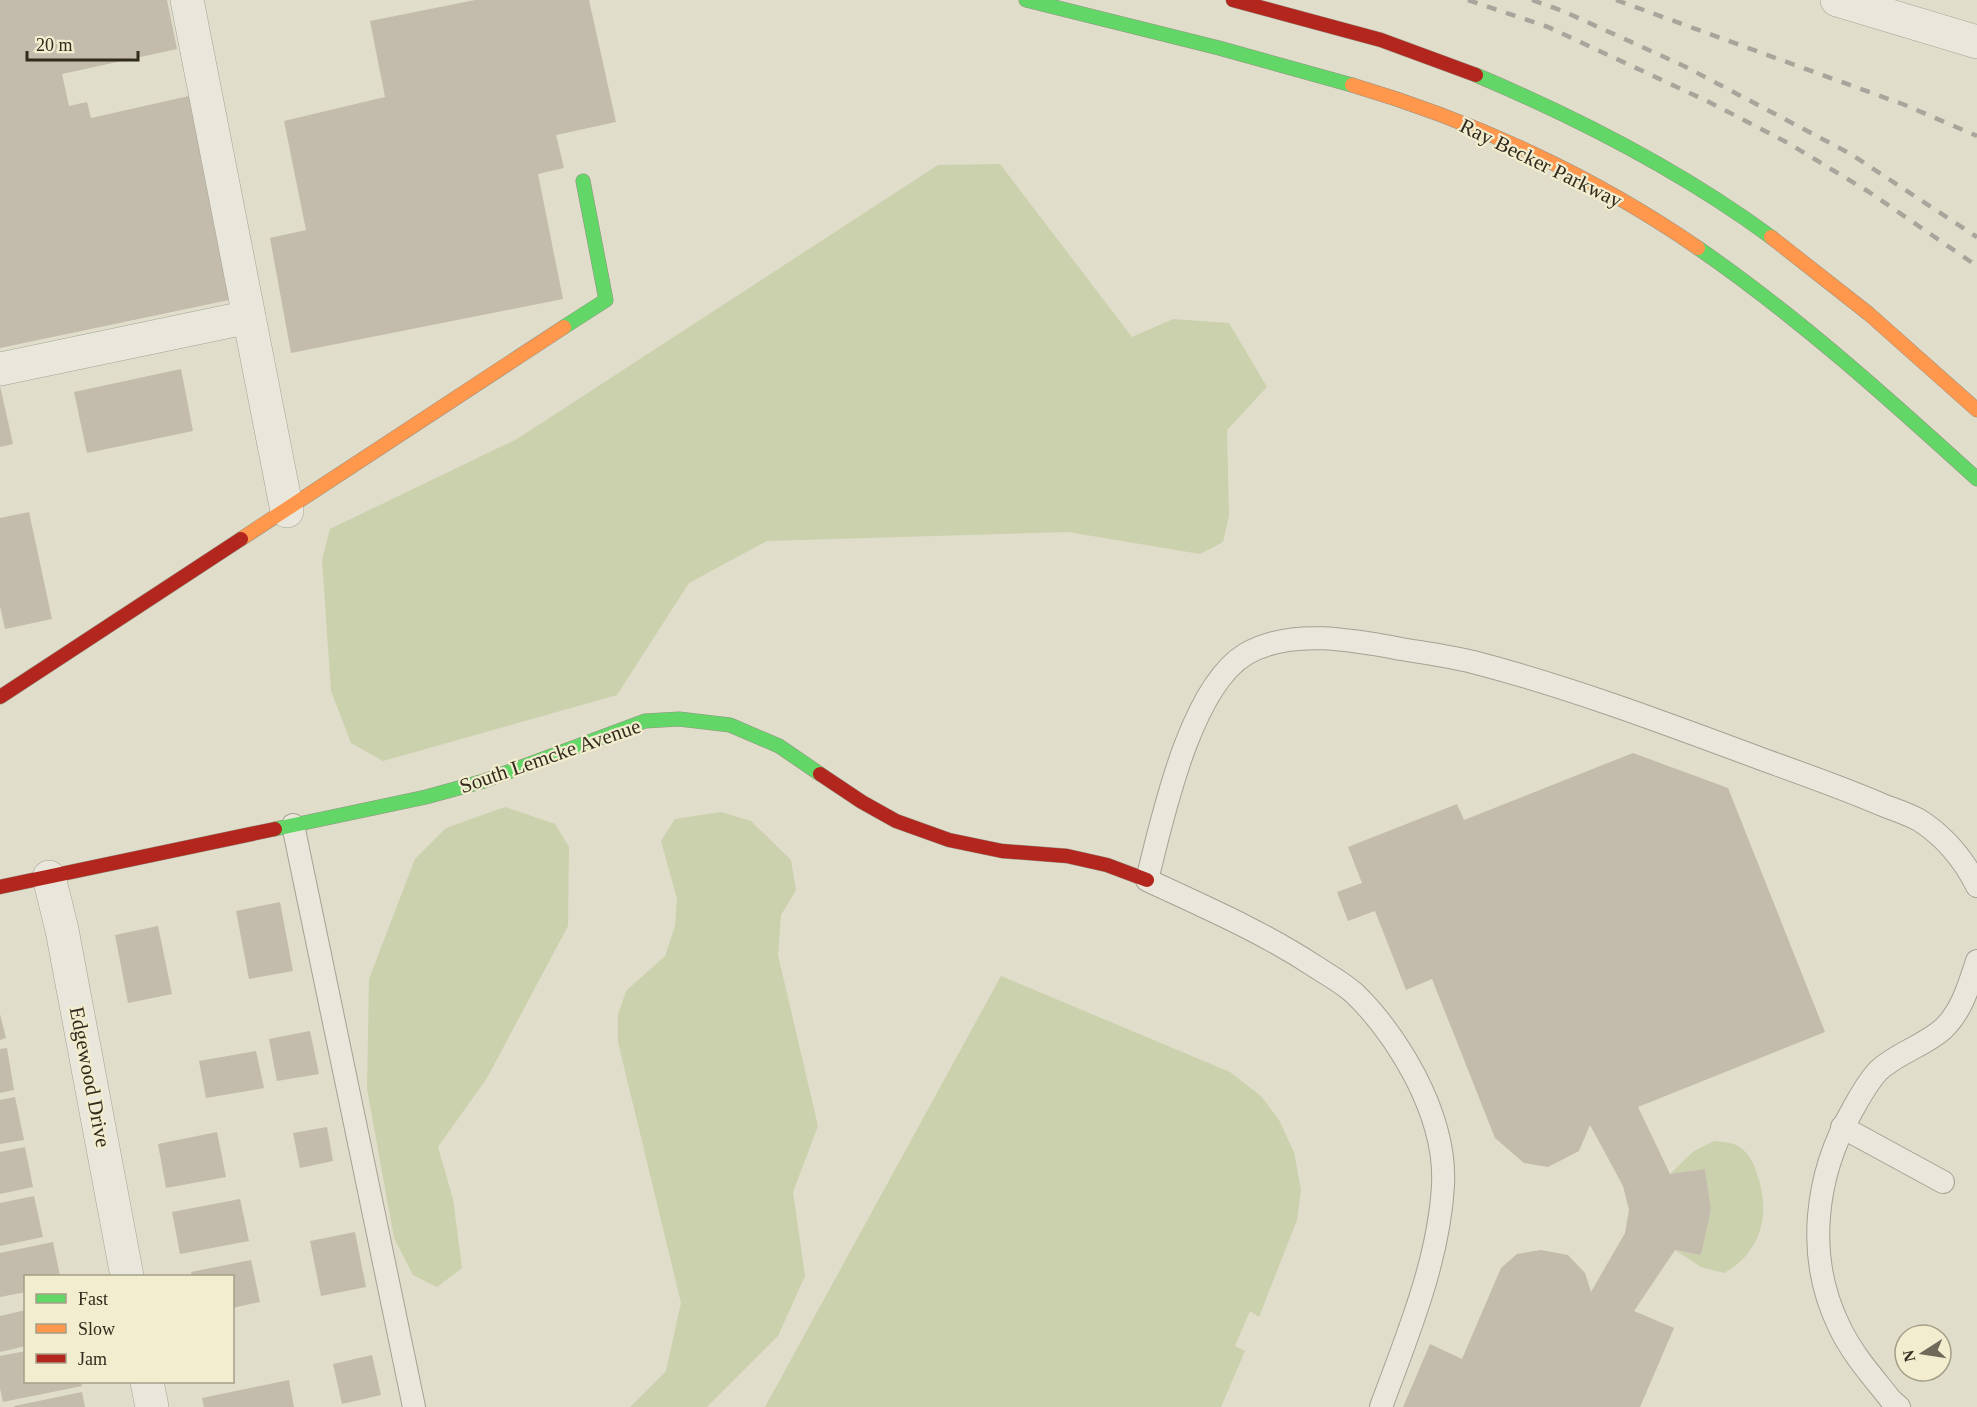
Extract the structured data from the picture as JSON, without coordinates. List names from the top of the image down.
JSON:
{
  "streets": {
    "street": ["Ray Becker Parkway", "South Lemcke Avenue", "Edgewood Drive"]
  },
  "crossings": [
    ["South Lemcke Avenue", "Edgewood Drive"]
  ],
  "legend": ["Fast", "Slow", "Jam"],
  "scale_bar": "20 m",
  "north": "left"
}
